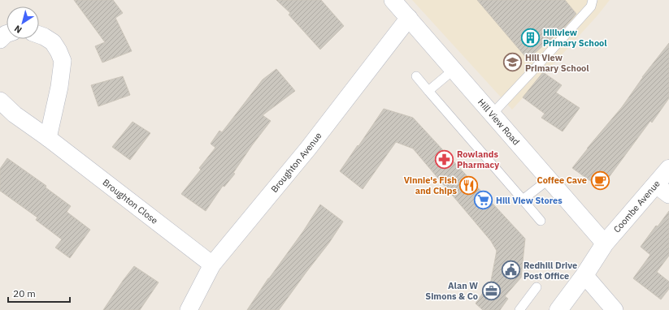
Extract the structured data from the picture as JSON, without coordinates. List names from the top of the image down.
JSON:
{
  "streets": {
    "street": [
      "Hill View Road",
      "Broughton Avenue",
      "Broughton Close",
      "Coombe Avenue"
    ]
  },
  "crossings": [
    ["Hill View Road", "Broughton Avenue"],
    ["Hill View Road", "Coombe Avenue"],
    ["Broughton Avenue", "Broughton Close"]
  ],
  "places": {
    "building": ["Hillview Primary School"],
    "school or university": ["Hill View Primary School"],
    "pharmacy": ["Rowlands Pharmacy"],
    "cafe": ["Coffee Cave"],
    "restaurant": ["Vinnie's Fish and Chips"],
    "supermarket": ["Hill View Stores"],
    "public building": ["Redhill Drive Post Office"],
    "office": ["Alan W Simons & Co"]
  },
  "scale_bar": "20 m",
  "north": "bottom left"
}
